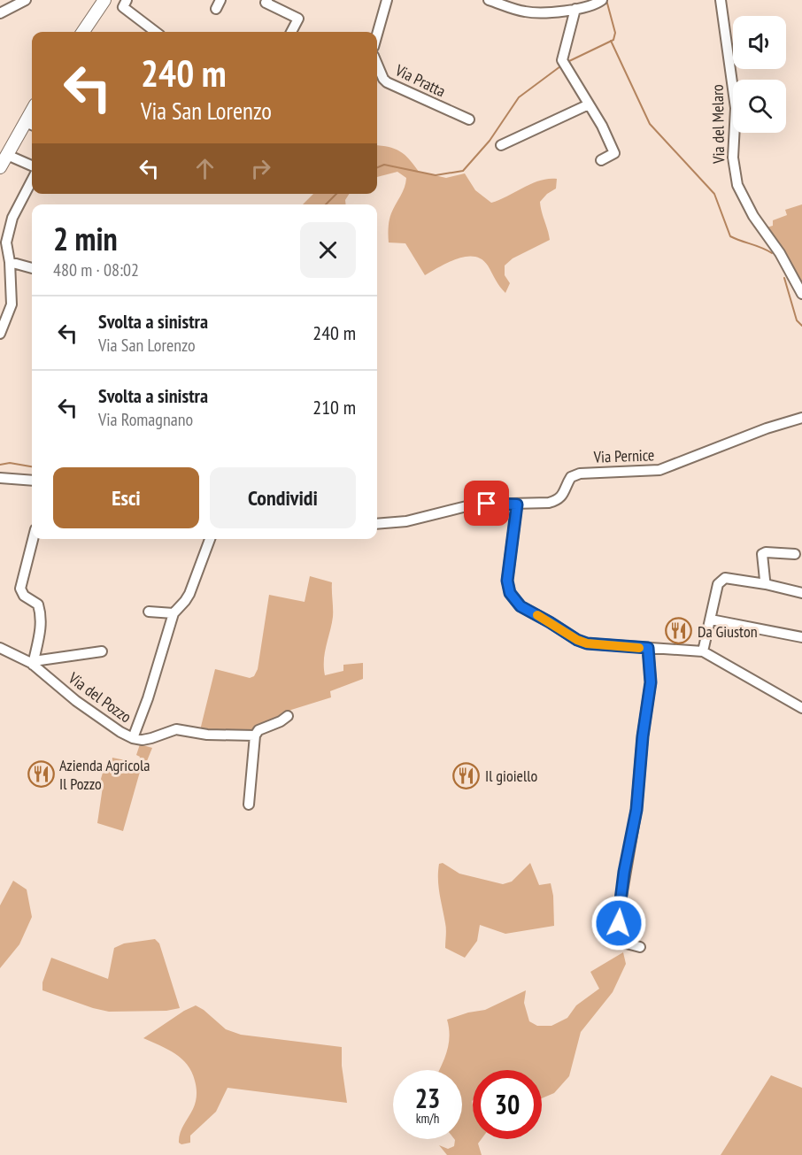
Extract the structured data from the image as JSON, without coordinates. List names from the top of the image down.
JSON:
{
  "streets": {
    "street": [
      "Via Pratta",
      "Via del Melaro",
      "Via Pernice",
      "Via del Pozzo"
    ]
  },
  "places": {
    "restaurant": ["Da Giuston", "Azienda Agricola Il Pozzo", "Il gioiello"]
  },
  "page": {
    "turn": ["240 m", "Via San Lorenzo"],
    "heading": ["2 min", "480 m · 08:02"],
    "list": [
      {
        "name": "Svolta a sinistra",
        "note": "Via San Lorenzo",
        "value": "240 m"
      },
      {
        "name": "Svolta a sinistra",
        "note": "Via Romagnano",
        "value": "210 m"
      }
    ],
    "buttons": ["Esci", "Condividi"],
    "speed": "23 km/h",
    "limit": "30"
  }
}
